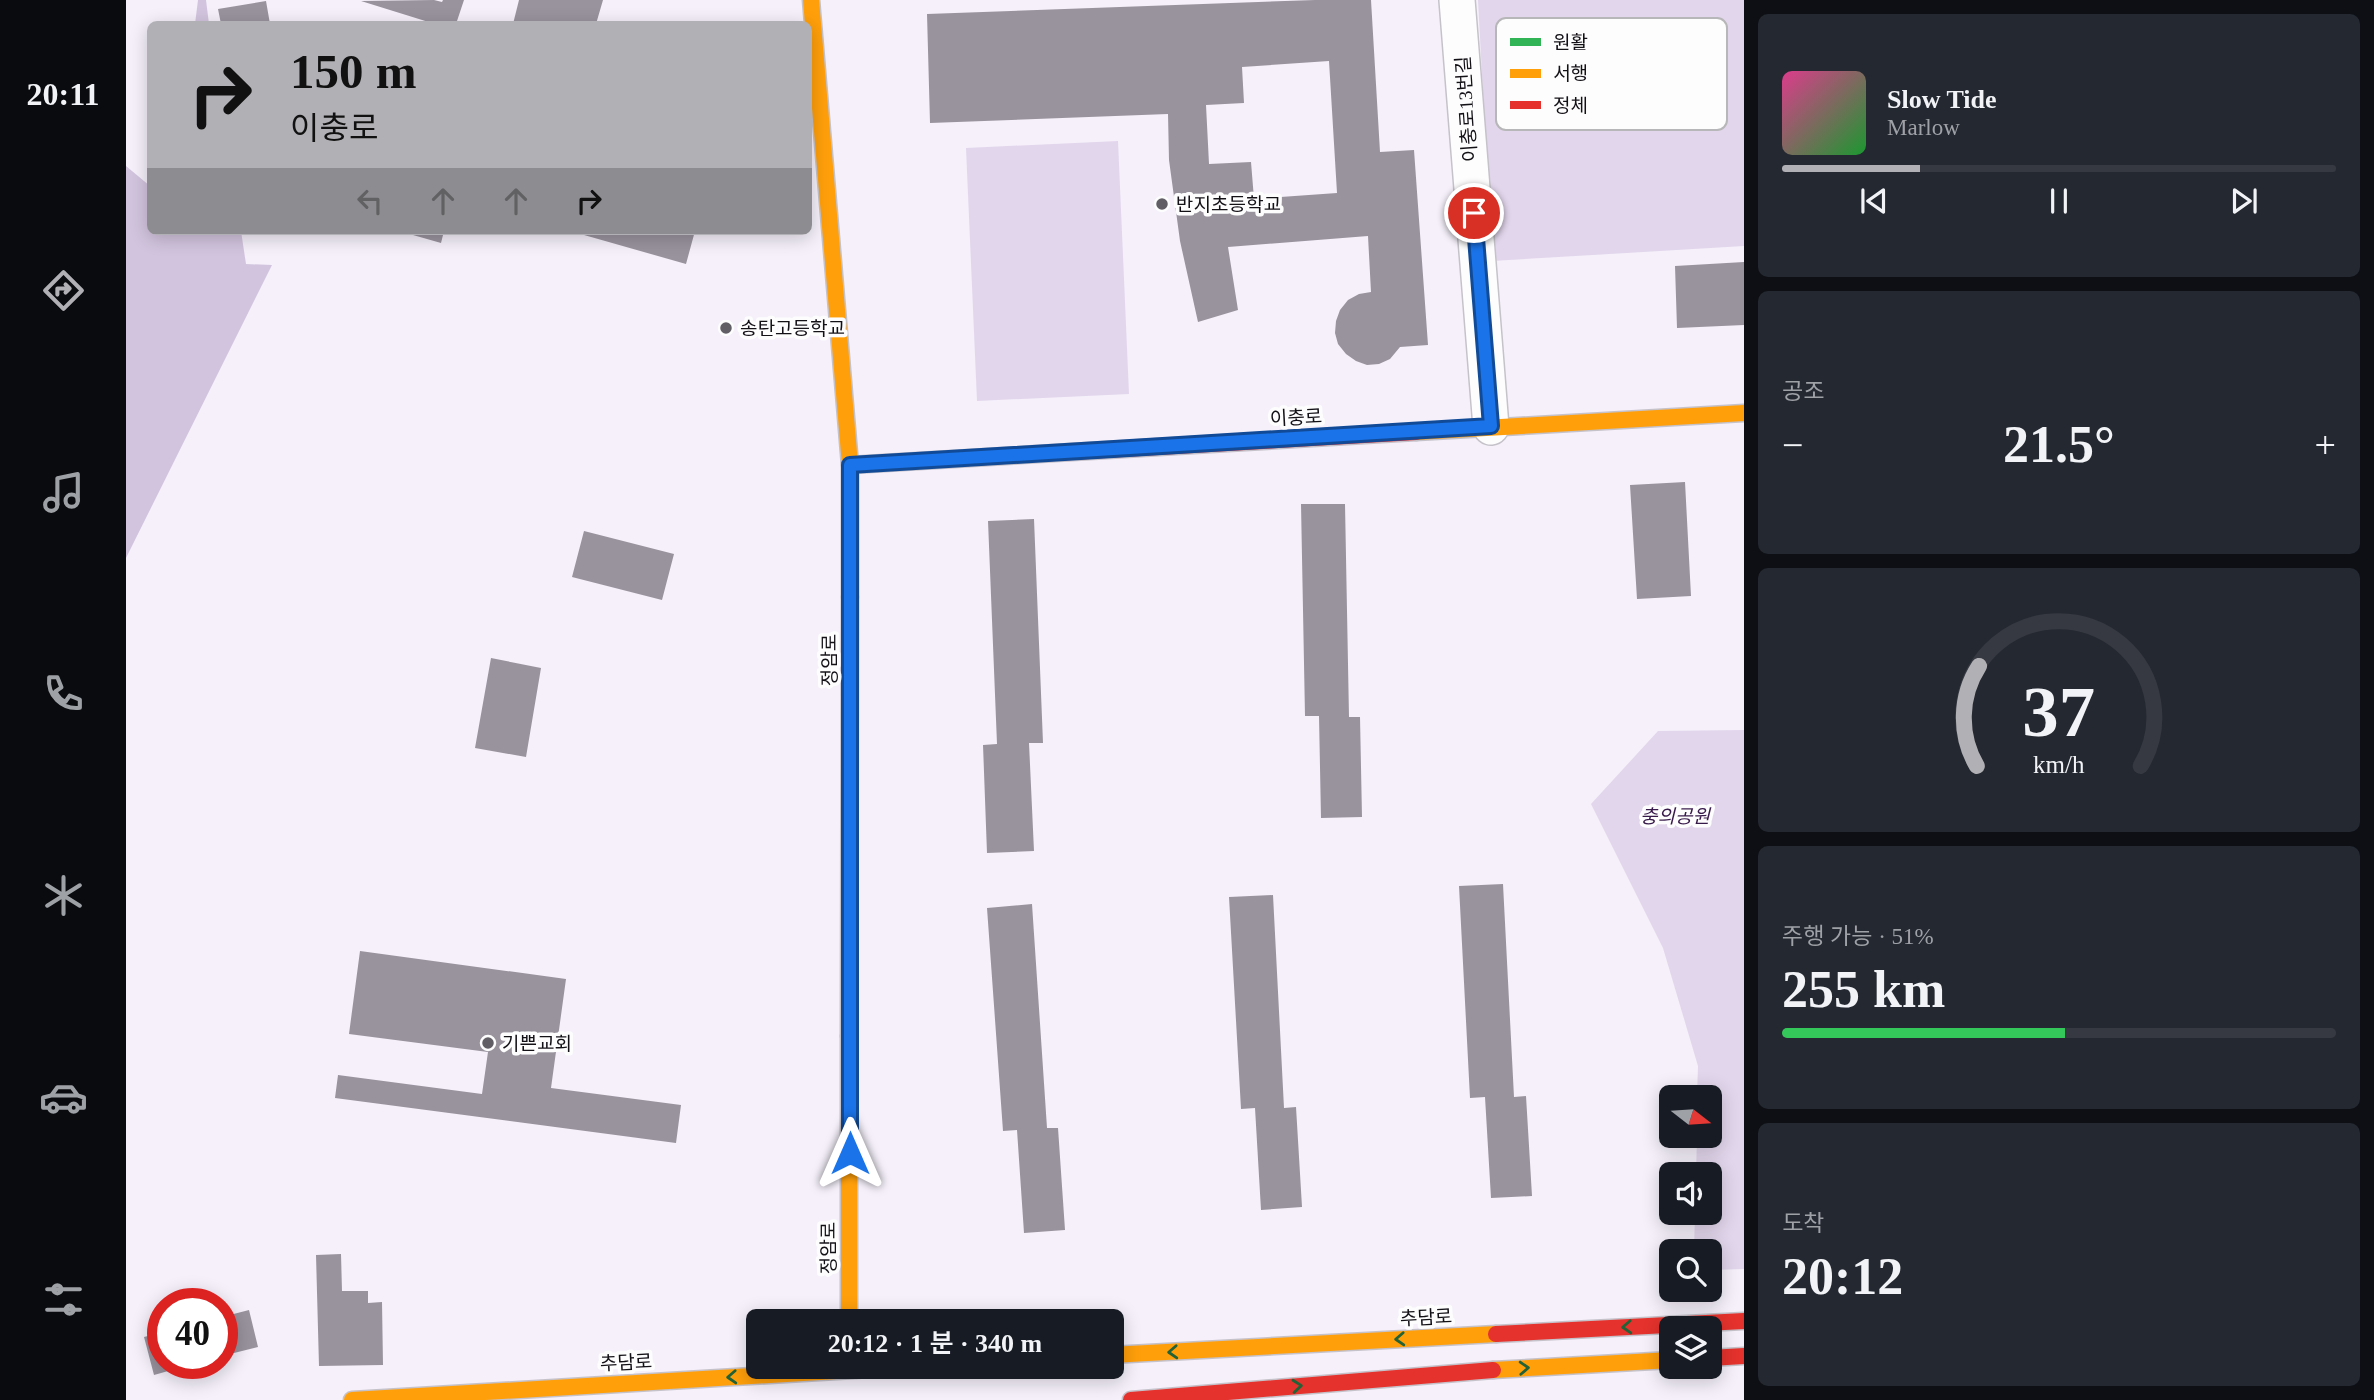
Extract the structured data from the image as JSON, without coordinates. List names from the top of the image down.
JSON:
{
  "streets": {
    "street": [
      "이충로13번길",
      "이충로",
      "정암로",
      "추담로"
    ]
  },
  "crossings": [
    ["이충로13번길", "이충로"],
    ["이충로", "정암로"]
  ],
  "parks": ["충의공원"],
  "places": ["반지초등학교", "송탄고등학교", "기쁜교회"],
  "legend": ["원활", "서행", "정체"],
  "north": "right",
  "page": {
    "tabs": "20:11",
    "turn": ["150 m", "이충로"],
    "song": ["Slow Tide", "Marlow"],
    "tile": [
      "공조",
      ["주행 가능 · 51%", "255 km"],
      ["도착", "20:12"]
    ],
    "heat": ["−", "21.5°", "+"],
    "limit": "40",
    "trip": "20:12 · 1 분 · 340 m",
    "gauge": ["37", "km/h"]
  }
}
